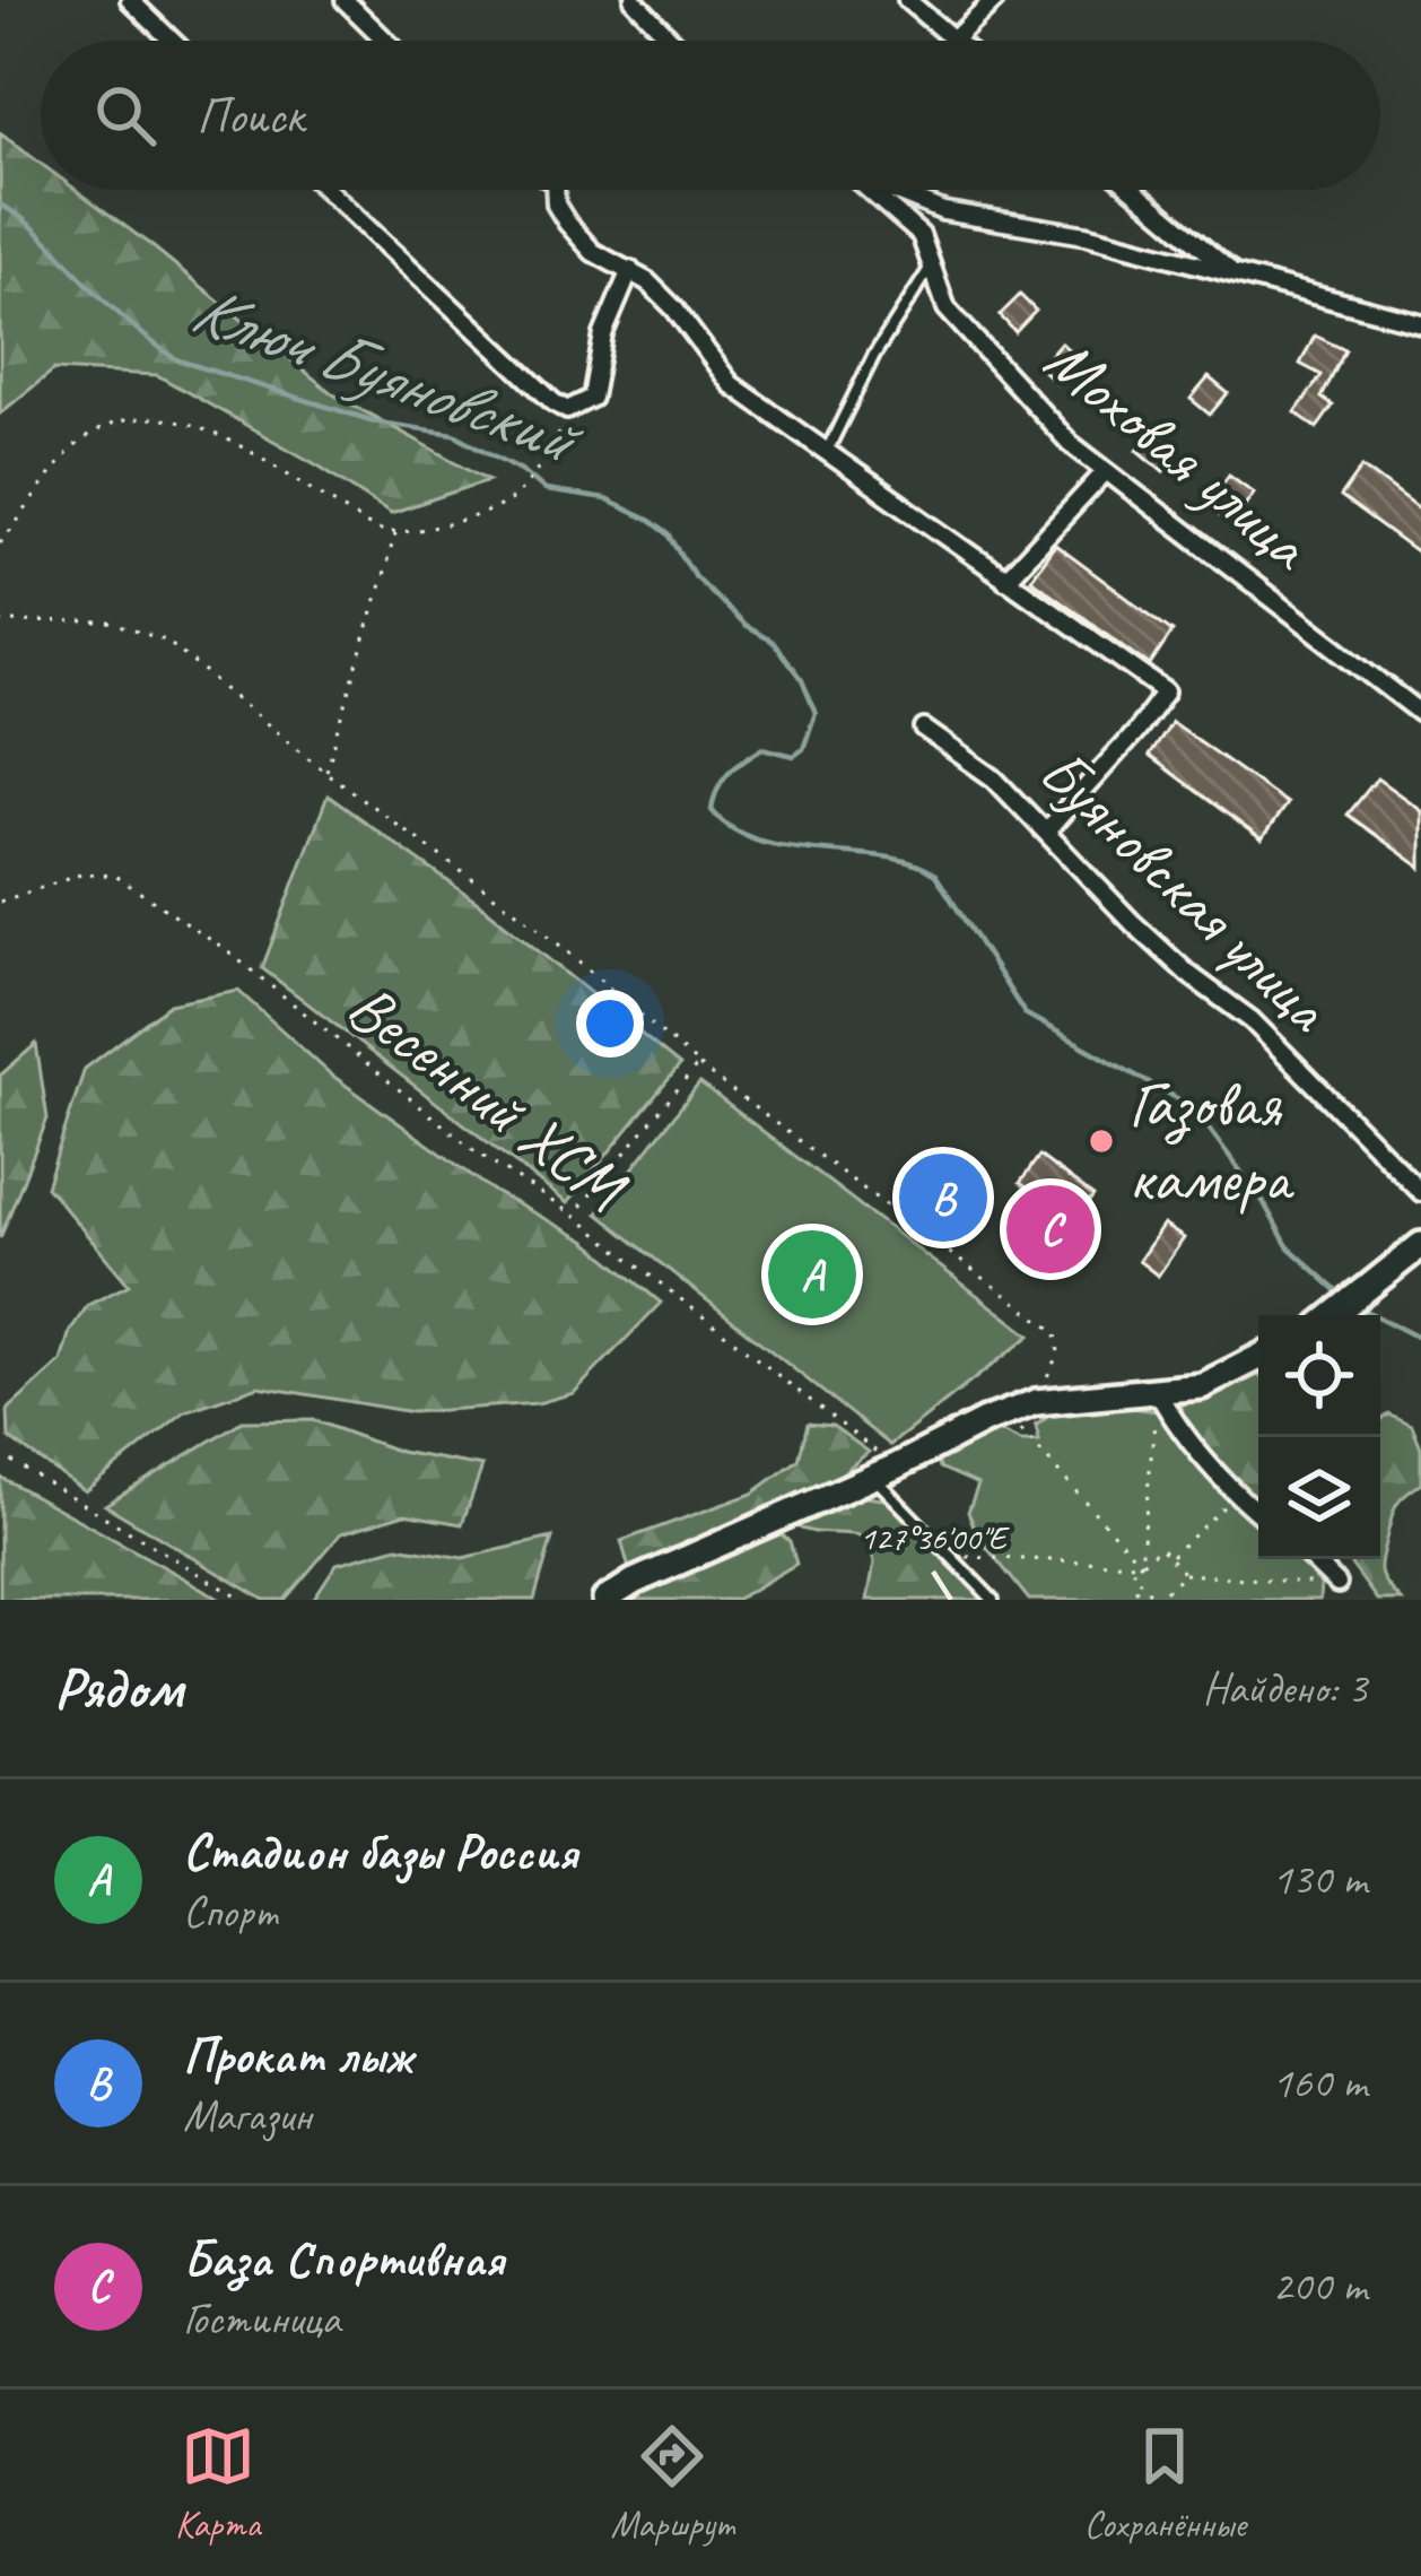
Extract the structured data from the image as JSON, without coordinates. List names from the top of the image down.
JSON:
{
  "streets": {
    "street": ["Моховая улица", "Буяновская улица"],
    "path": ["Весенний ХСМ"]
  },
  "water": ["Ключ Буяновский"],
  "places": ["Газовая камера"],
  "page": {
    "search": "Поиск",
    "pins": ["B", "C", "A"],
    "heading": ["Рядом", "Найдено: 3"],
    "list": [
      {
        "mark": "A",
        "name": "Стадион базы Россия",
        "note": "Спорт",
        "value": "130 m"
      },
      {
        "mark": "B",
        "name": "Прокат лыж",
        "note": "Магазин",
        "value": "160 m"
      },
      {
        "mark": "C",
        "name": "База Спортивная",
        "note": "Гостиница",
        "value": "200 m"
      }
    ],
    "nav": ["Карта", "Маршрут", "Сохранённые"]
  },
  "coordinates": ["127°36'00\"E"]
}
